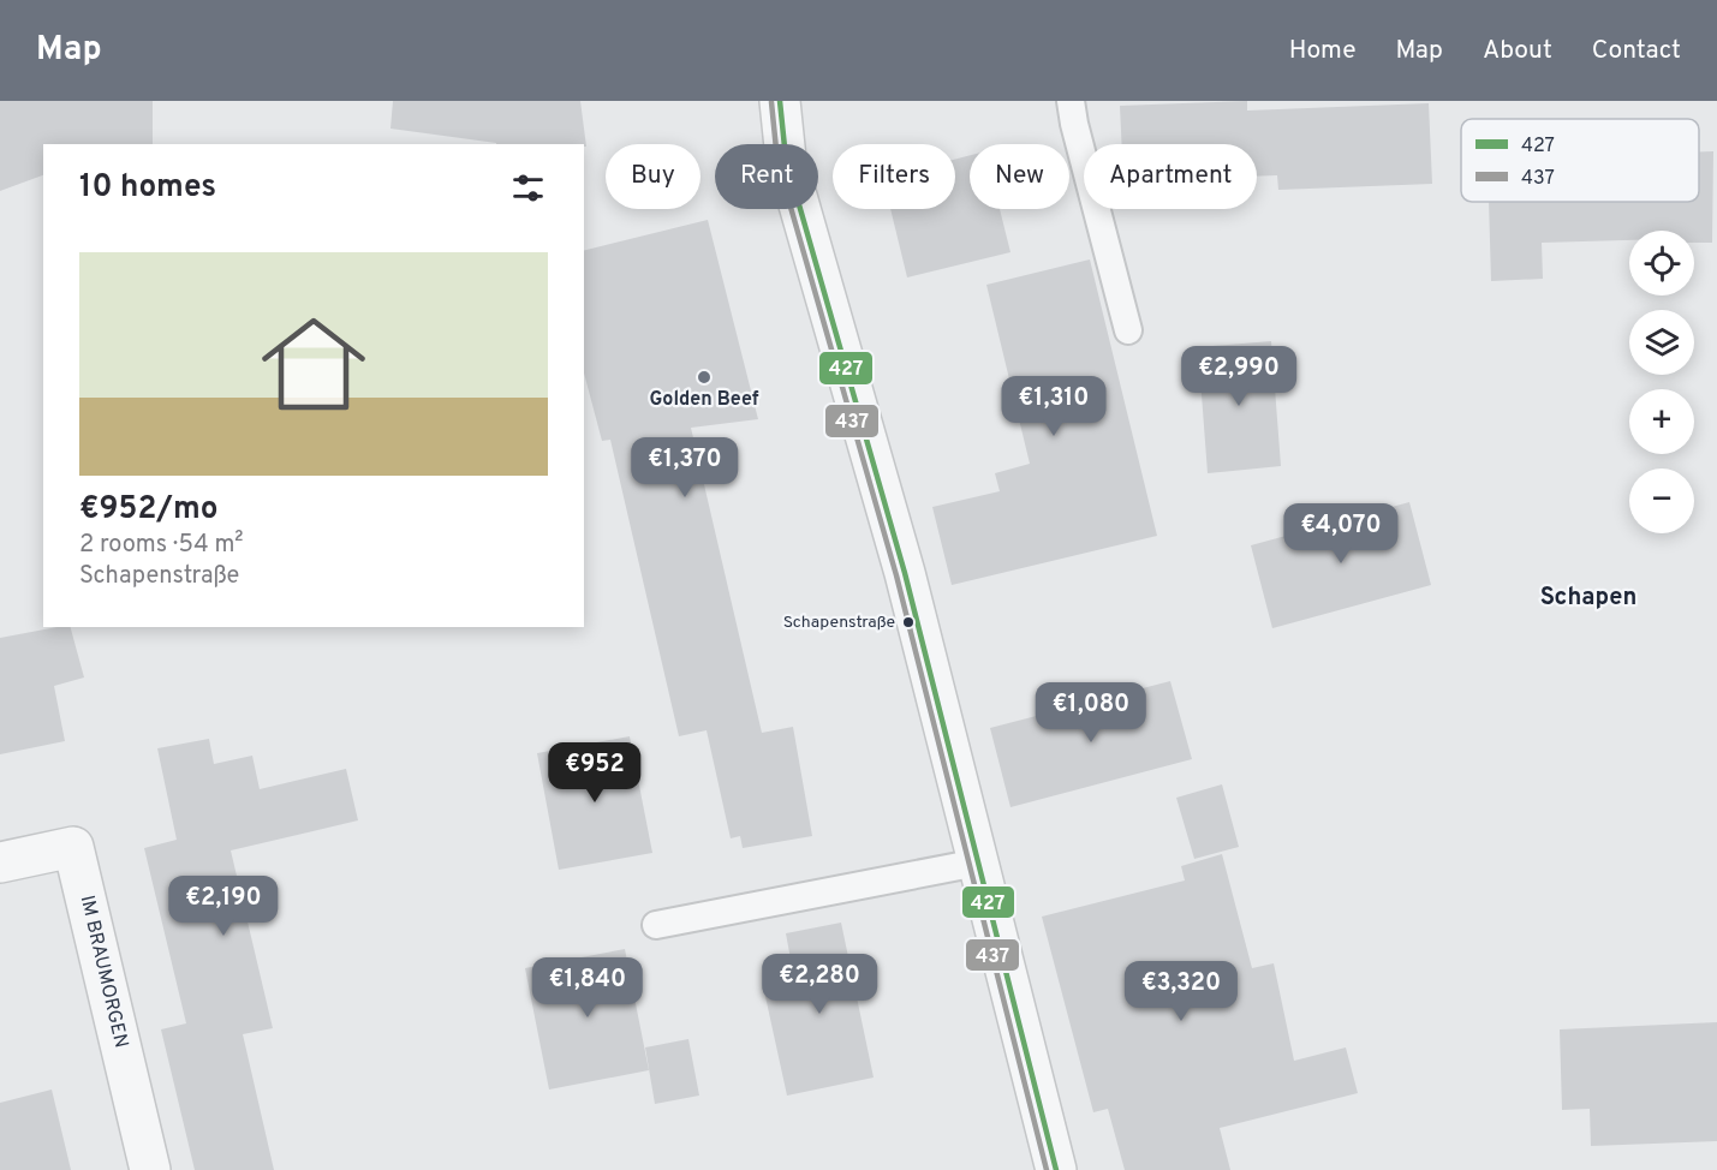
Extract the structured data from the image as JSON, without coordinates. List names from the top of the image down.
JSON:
{
  "streets": {
    "street": ["IM BRAUMORGEN"]
  },
  "districts": ["Schapen"],
  "places": ["Golden Beef", "Schapenstraße"],
  "lines": ["transit line 427", "transit line 437"],
  "legend": ["427", "437"],
  "page": {
    "header": "Map",
    "nav": [
      "Home",
      "Map",
      "About",
      "Contact"
    ],
    "chip": [
      "Buy",
      "Rent",
      "Filters",
      "New",
      "Apartment"
    ],
    "heading": "10 homes",
    "map_buttons": ["+", "−"],
    "list": [
      {
        "name": "€952/mo",
        "note": "2 rooms · 54 m² · Schapenstraße"
      }
    ],
    "price": [
      "€2,990",
      "€1,310",
      "€1,370",
      "€4,070",
      "€1,080",
      "€952",
      "€2,190",
      "€2,280",
      "€1,840",
      "€3,320"
    ]
  }
}
